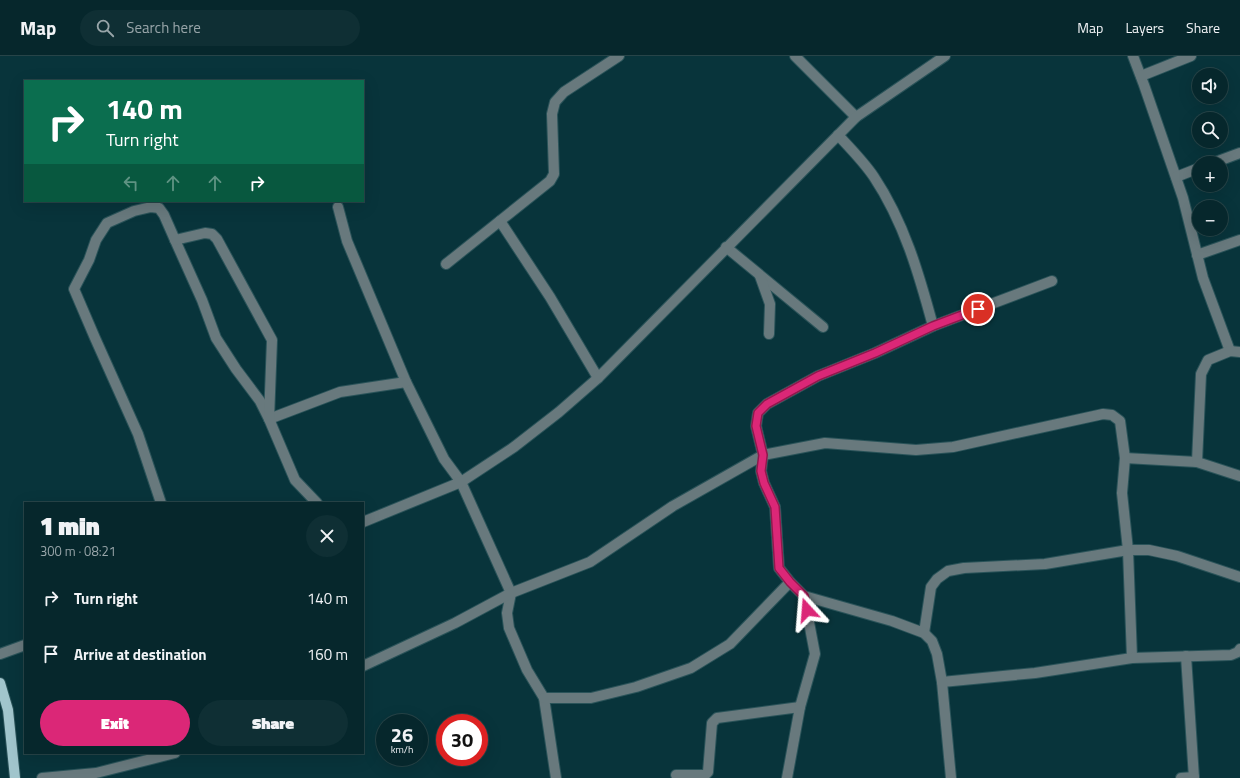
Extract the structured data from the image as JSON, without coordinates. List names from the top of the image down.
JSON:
{
  "page": {
    "header": "Map",
    "search": "Search here",
    "nav": ["Map", "Layers", "Share"],
    "map_buttons": ["+", "−"],
    "turn": ["140 m", "Turn right"],
    "heading": ["1 min", "300 m · 08:21"],
    "list": [
      {
        "name": "Turn right",
        "value": "140 m"
      },
      {
        "name": "Arrive at destination",
        "value": "160 m"
      }
    ],
    "buttons": ["Exit", "Share"],
    "speed": "26 km/h",
    "limit": "30"
  }
}
